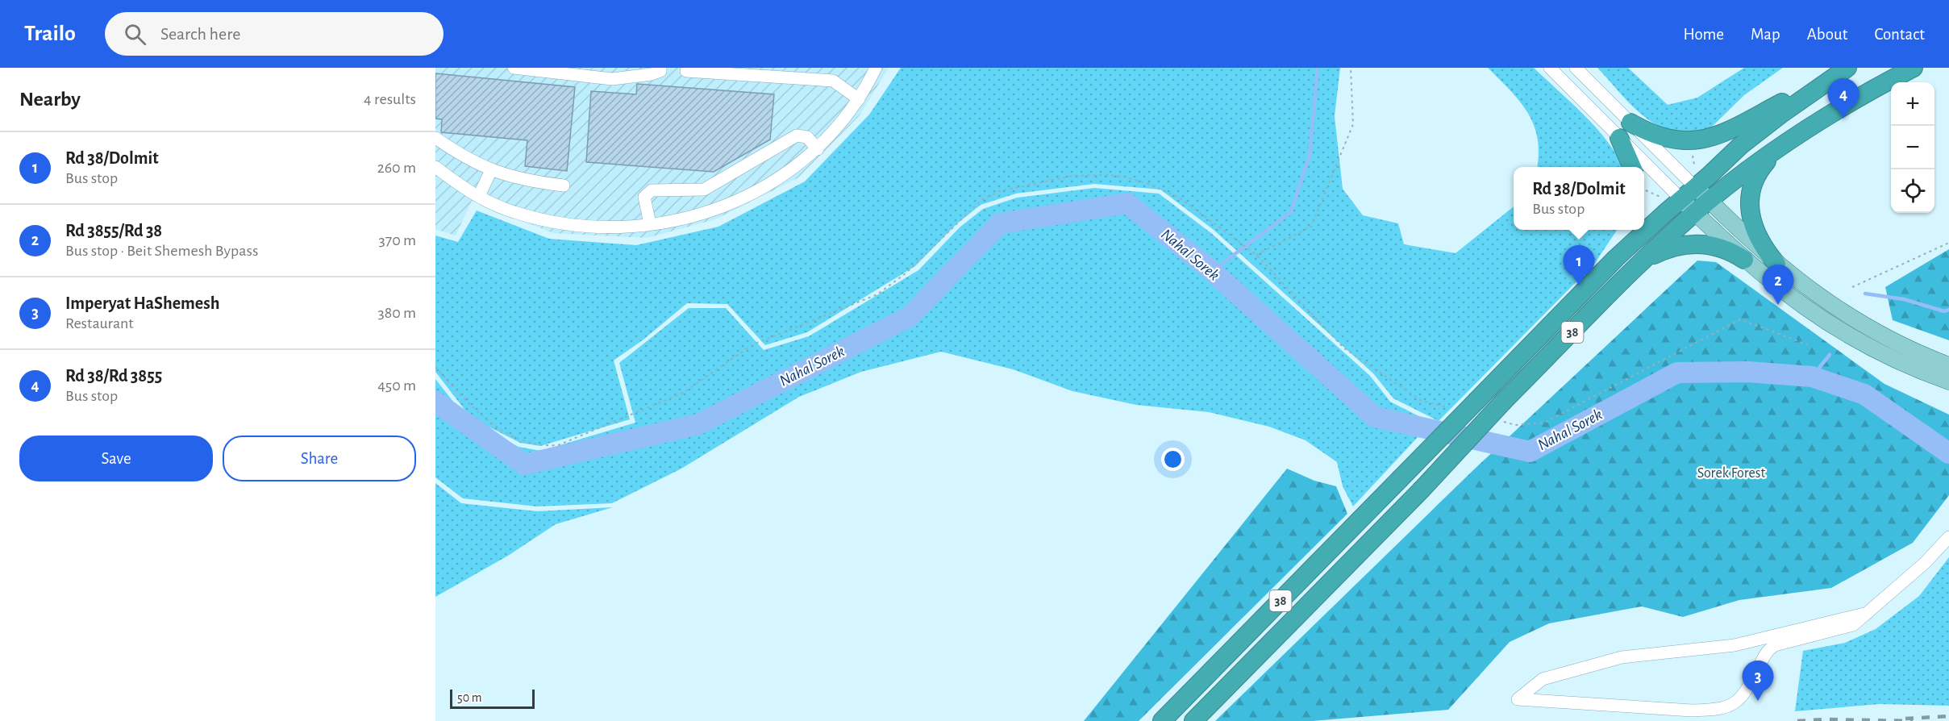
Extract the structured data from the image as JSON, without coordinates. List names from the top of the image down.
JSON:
{
  "streets": {
    "highway": ["38"]
  },
  "water": ["Nahal Sorek"],
  "parks": ["Sorek Forest"],
  "scale_bar": "50 m",
  "page": {
    "header": "Trailo",
    "search": "Search here",
    "nav": [
      "Home",
      "Map",
      "About",
      "Contact"
    ],
    "heading": ["Nearby", "4 results"],
    "pins": [
      "4",
      "1",
      "2",
      "3"
    ],
    "map_buttons": ["+", "−"],
    "list": [
      {
        "mark": "1",
        "name": "Rd 38/Dolmit",
        "note": "Bus stop",
        "value": "260 m"
      },
      {
        "mark": "2",
        "name": "Rd 3855/Rd 38",
        "note": "Bus stop · Beit Shemesh Bypass",
        "value": "370 m"
      },
      {
        "mark": "3",
        "name": "Imperyat HaShemesh",
        "note": "Restaurant",
        "value": "380 m"
      },
      {
        "mark": "4",
        "name": "Rd 38/Rd 3855",
        "note": "Bus stop",
        "value": "450 m"
      }
    ],
    "popup": ["Rd 38/Dolmit", "Bus stop"],
    "buttons": ["Save", "Share"],
    "scale": "50 m"
  }
}
